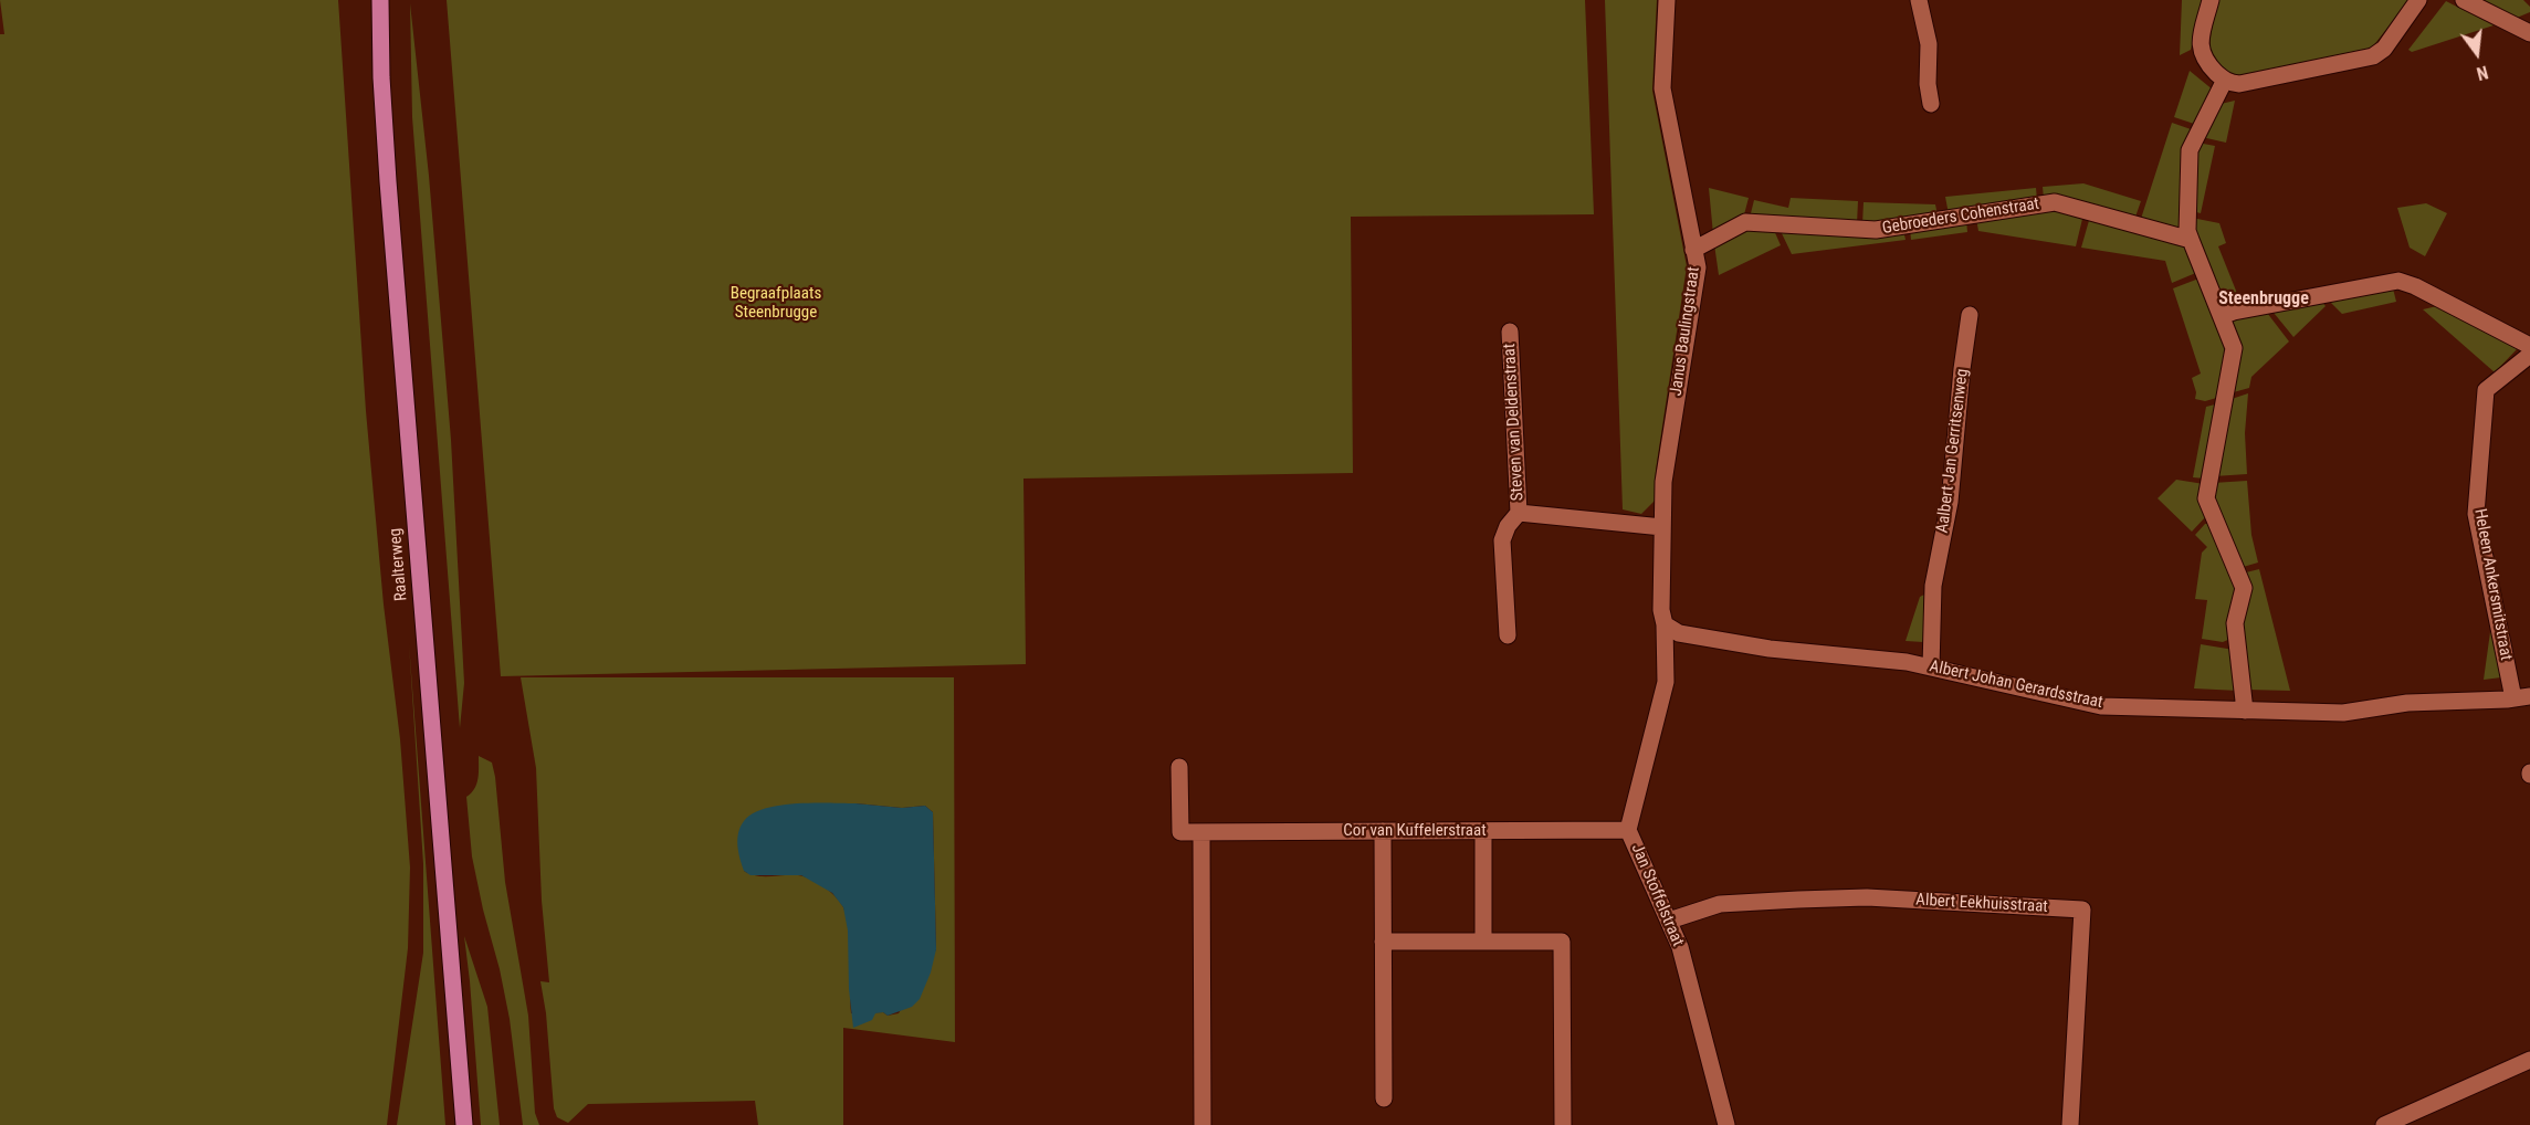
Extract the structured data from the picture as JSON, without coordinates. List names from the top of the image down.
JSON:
{
  "streets": {
    "main road": ["Raalterweg"],
    "street": [
      "Gebroeders Cohenstraat",
      "Janus Baulingstraat",
      "Steven van Deldenstraat",
      "Aalbert Jan Gerritsenweg",
      "Heleen Ankersmitstraat",
      "Albert Johan Gerardsstraat",
      "Cor van Kuffelerstraat",
      "Jan Stoffelstraat",
      "Albert Eekhuisstraat"
    ]
  },
  "crossings": [
    ["Gebroeders Cohenstraat", "Janus Baulingstraat"],
    ["Janus Baulingstraat", "Steven van Deldenstraat"],
    ["Janus Baulingstraat", "Albert Johan Gerardsstraat"],
    ["Janus Baulingstraat", "Jan Stoffelstraat"],
    ["Aalbert Jan Gerritsenweg", "Albert Johan Gerardsstraat"],
    ["Heleen Ankersmitstraat", "Albert Johan Gerardsstraat"],
    ["Albert Johan Gerardsstraat", "Jan Stoffelstraat"],
    ["Cor van Kuffelerstraat", "Jan Stoffelstraat"],
    ["Jan Stoffelstraat", "Albert Eekhuisstraat"]
  ],
  "districts": ["Steenbrugge"],
  "parks": ["Begraafplaats Steenbrugge"],
  "north": "bottom"
}
